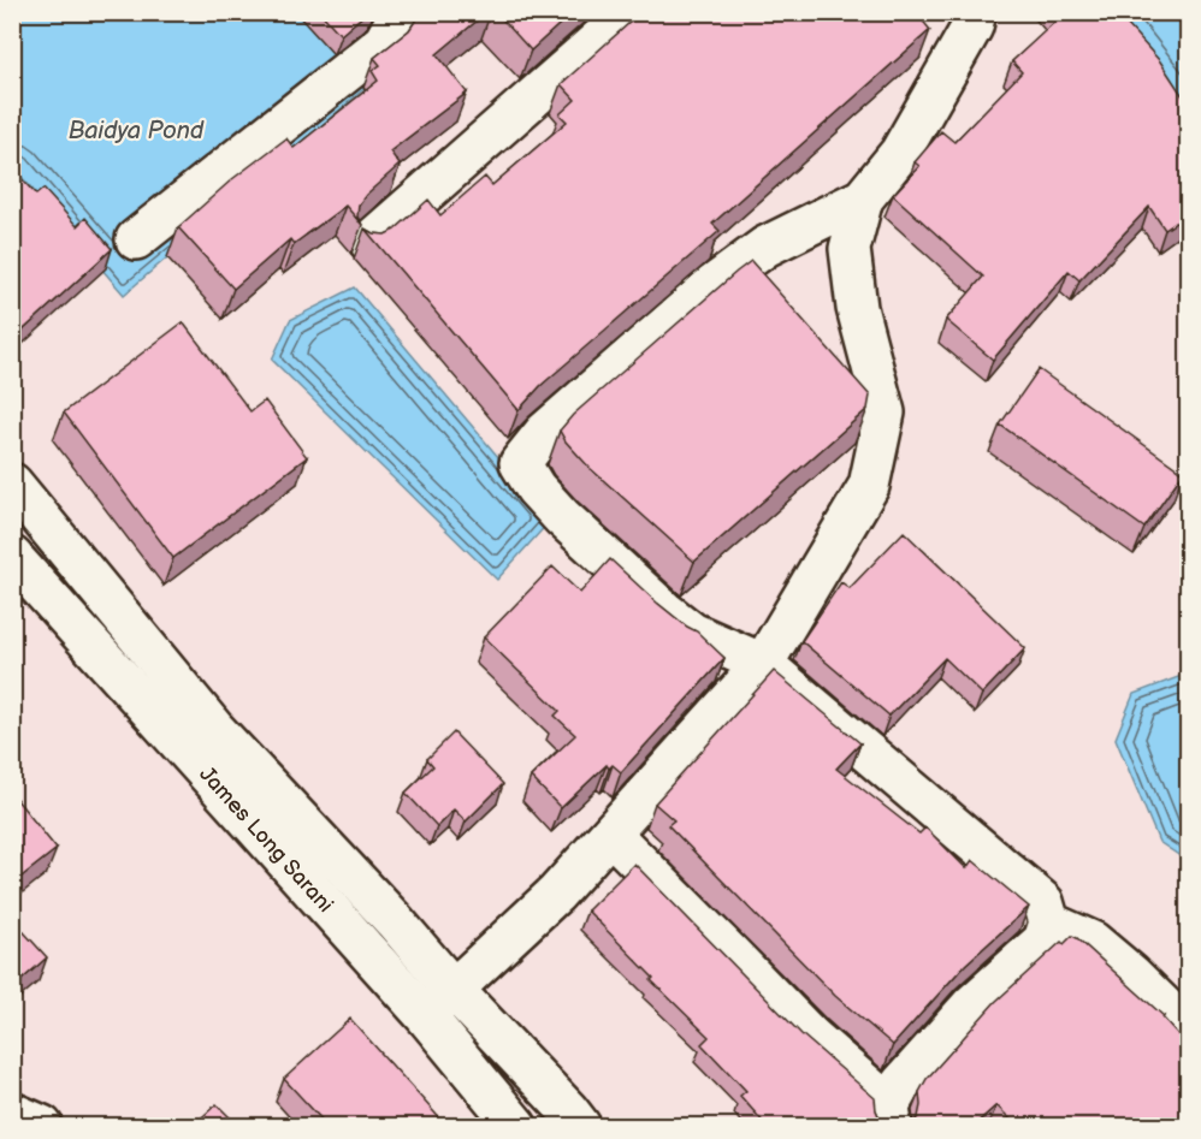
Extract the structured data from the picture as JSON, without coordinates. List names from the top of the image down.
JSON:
{
  "streets": {
    "street": ["James Long Sarani"]
  },
  "water": ["Baidya Pond"]
}
